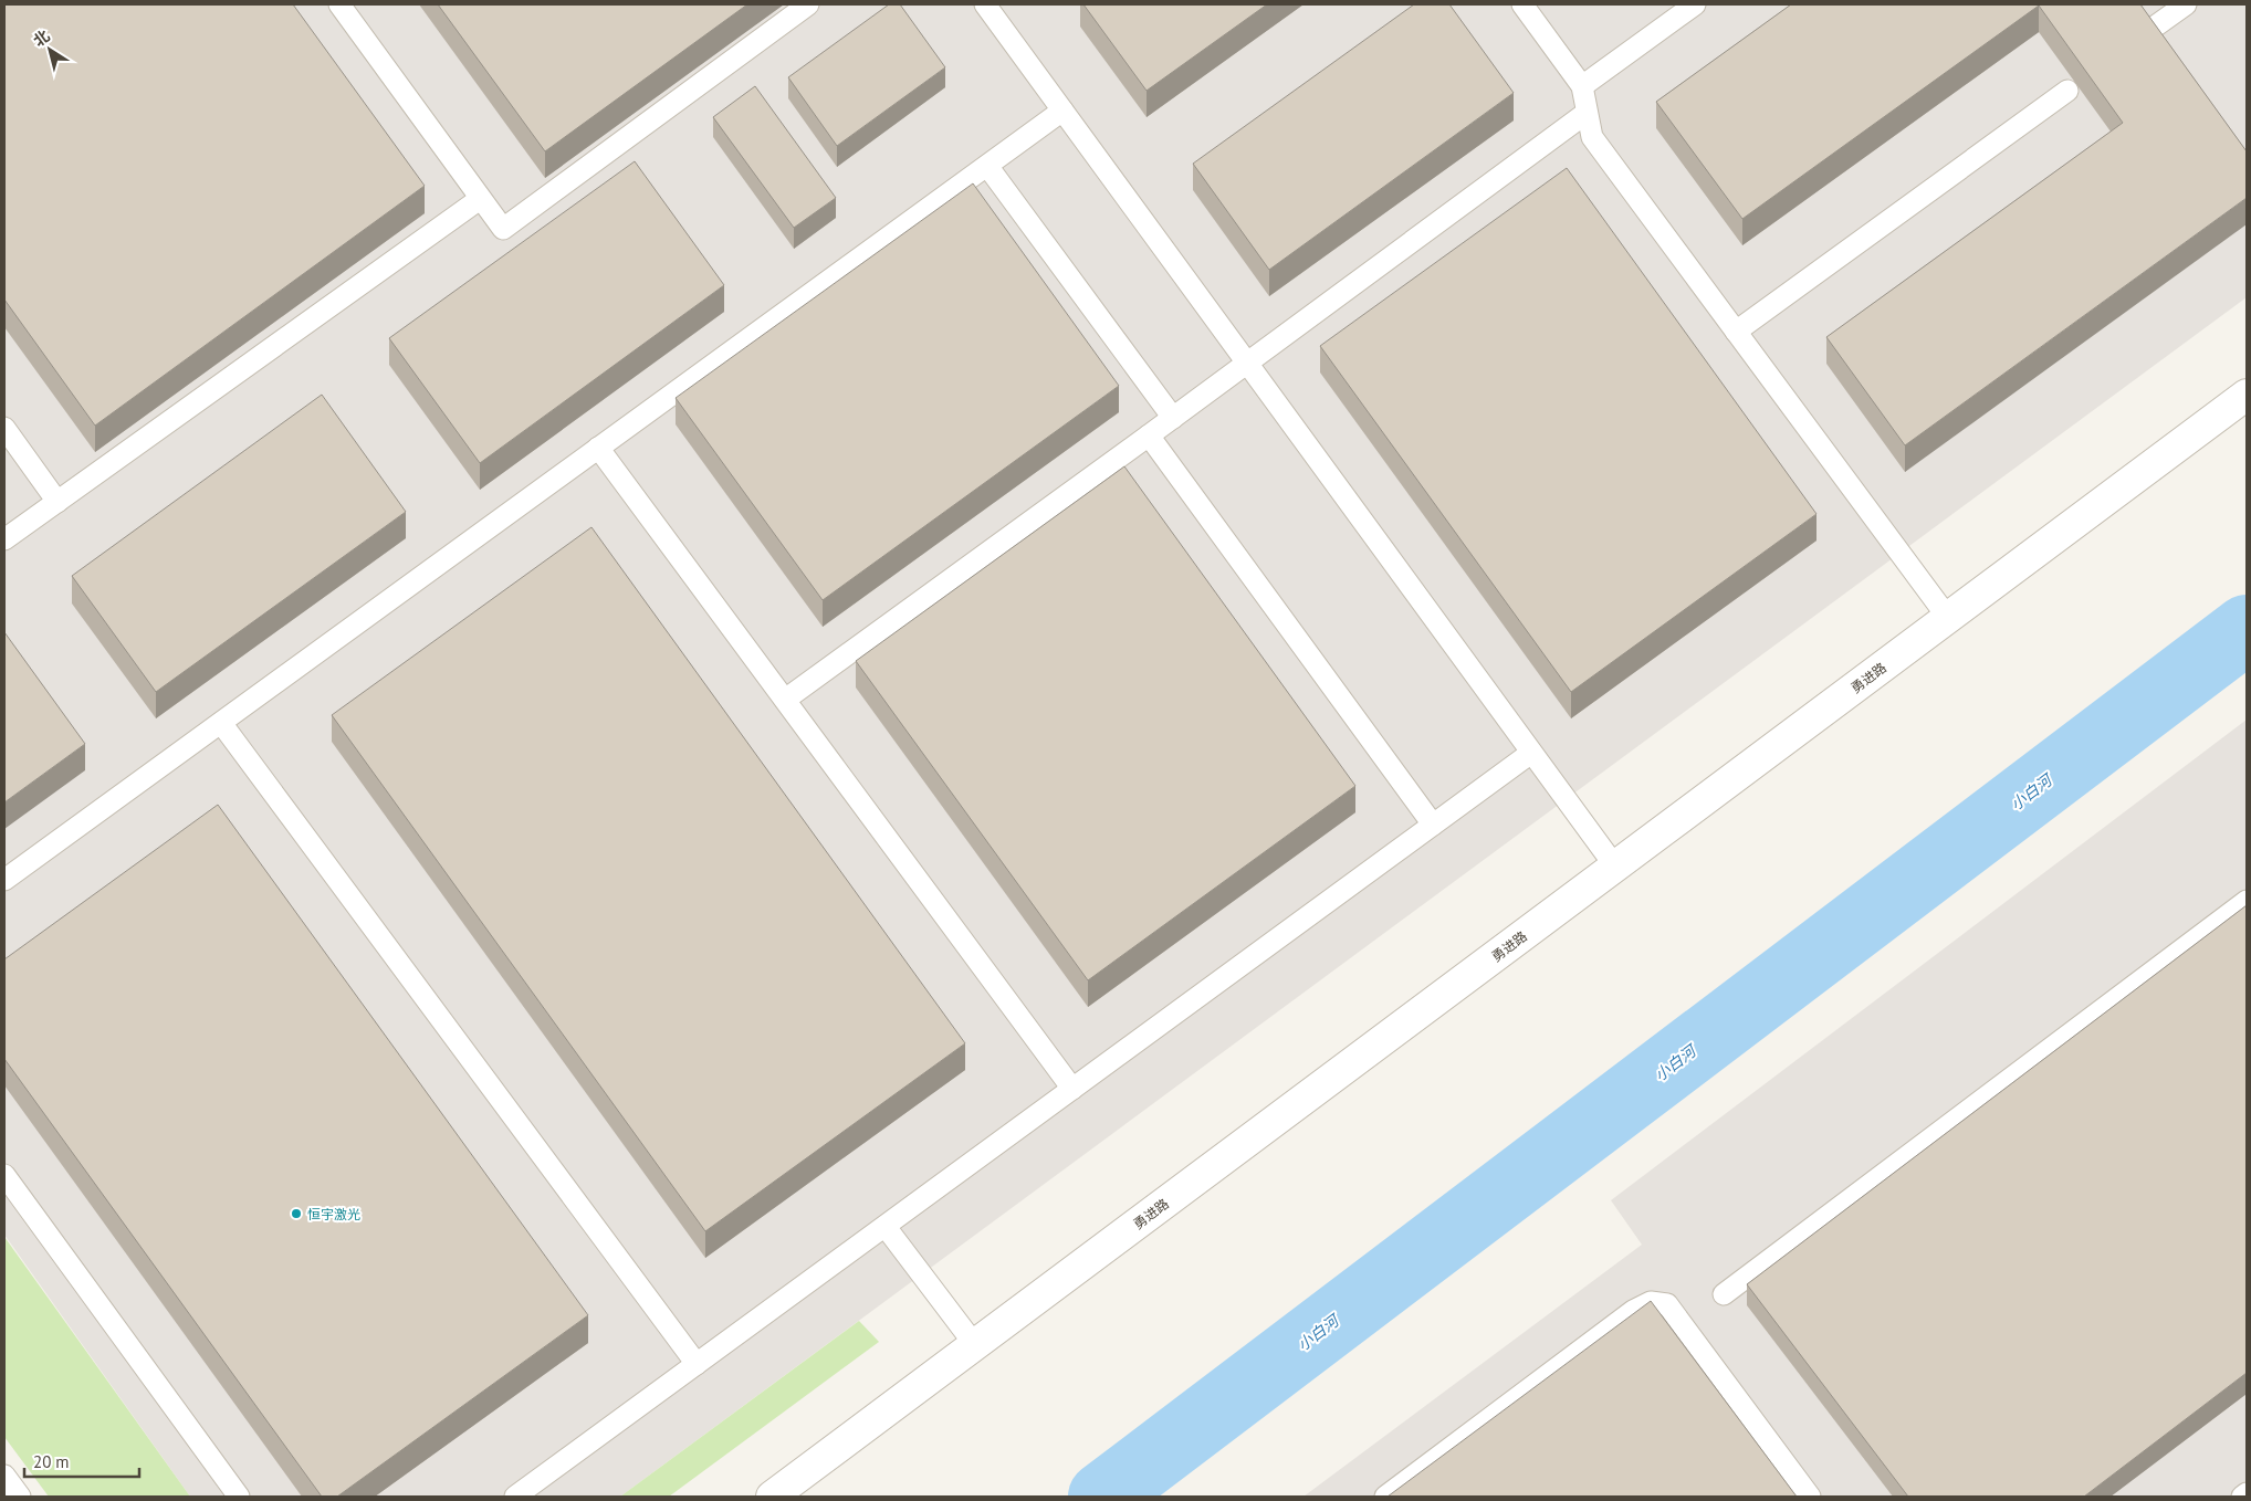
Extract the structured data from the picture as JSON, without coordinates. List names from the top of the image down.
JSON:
{
  "streets": {
    "street": ["勇进路"]
  },
  "water": ["小白河"],
  "places": ["恒宇激光"],
  "scale_bar": "20 m",
  "north": "top left"
}
